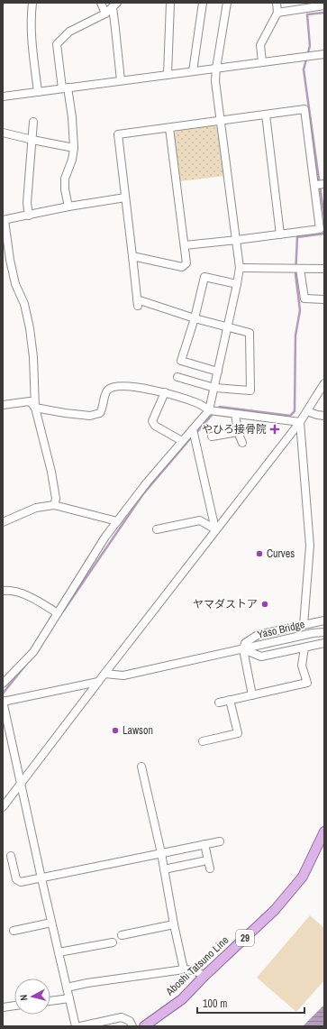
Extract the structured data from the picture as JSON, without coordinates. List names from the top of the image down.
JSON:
{
  "streets": {
    "main road": ["29", "Aboshi Tatsuno Line"],
    "street": ["Yaso Bridge"]
  },
  "places": {
    "health": ["やひろ接骨院"],
    "other": ["Curves", "ヤマダストア", "Lawson"]
  },
  "scale_bar": "100 m",
  "north": "left"
}
